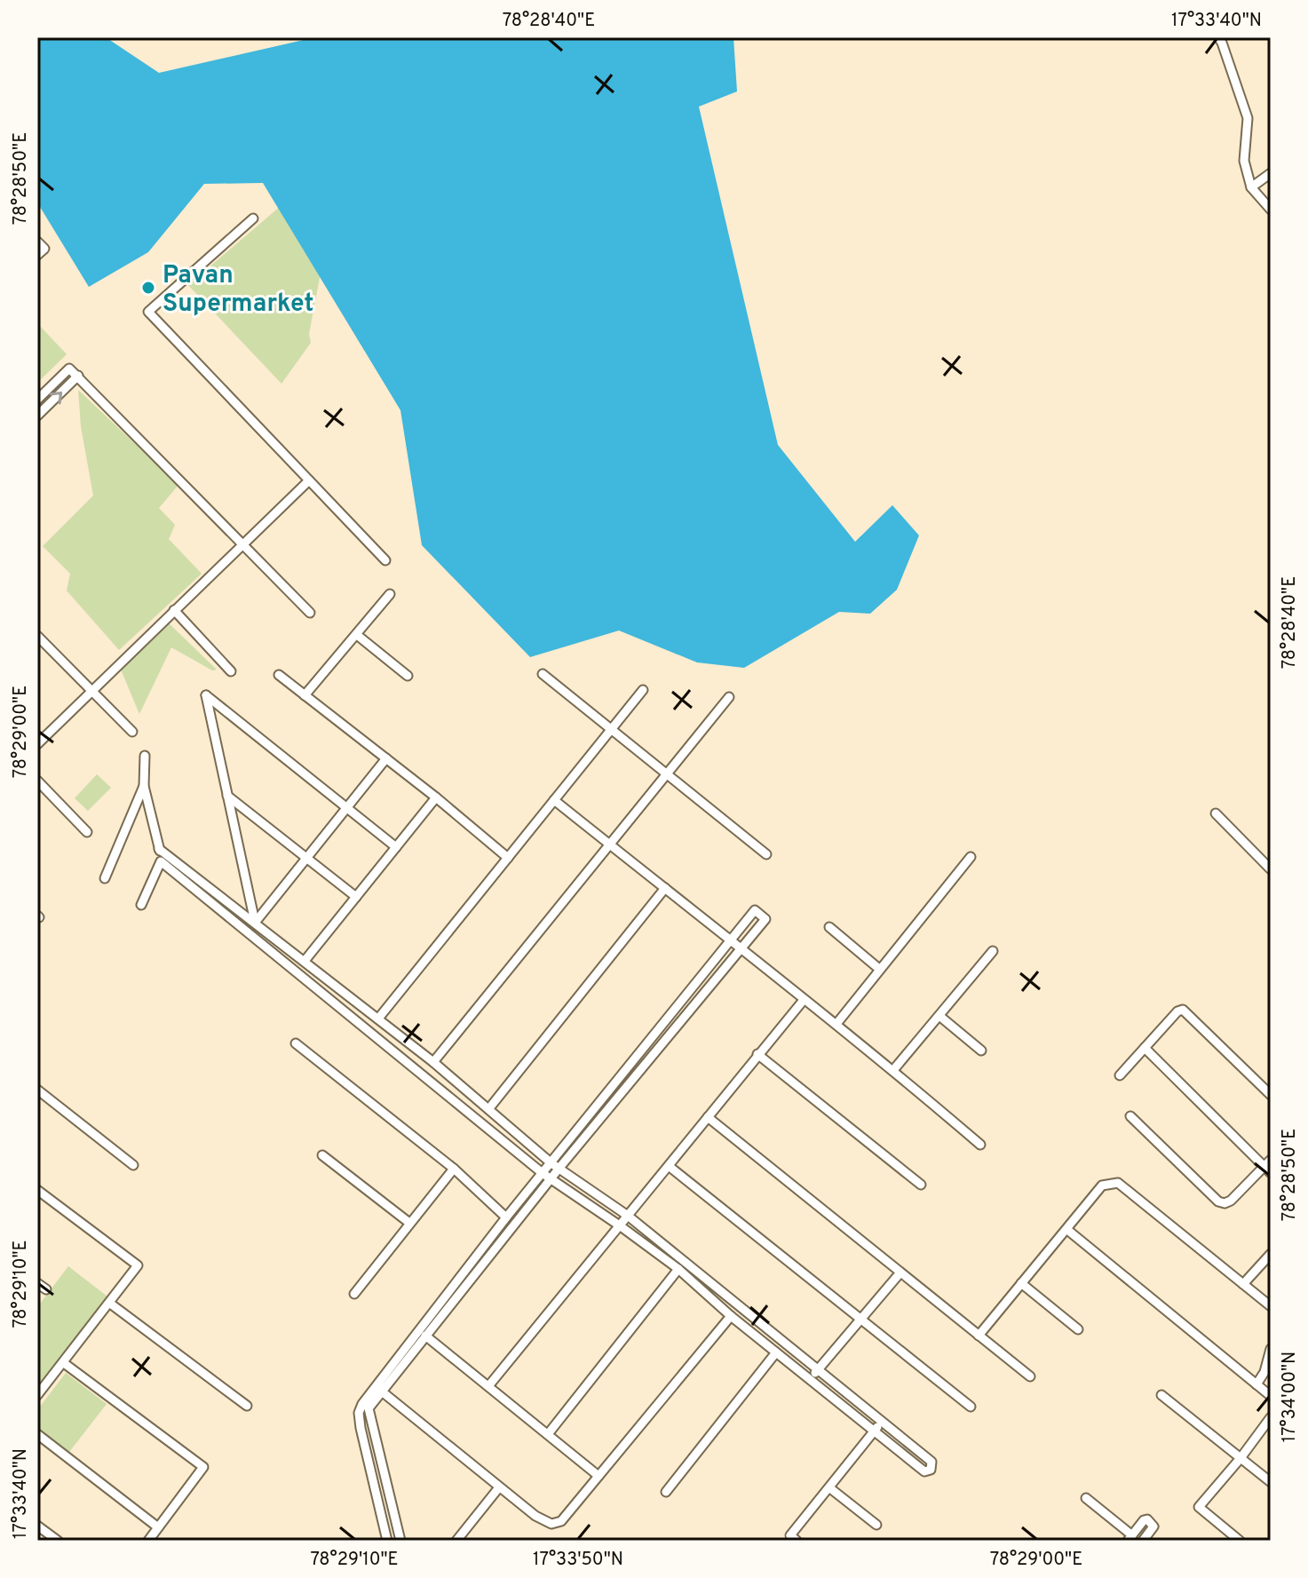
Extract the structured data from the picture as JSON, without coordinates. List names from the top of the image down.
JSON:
{
  "places": ["Pavan Supermarket"],
  "coordinates": [
    "78°28'40\"E",
    "17°33'40\"N",
    "78°28'50\"E",
    "78°29'00\"E",
    "78°29'10\"E",
    "17°34'00\"N",
    "17°33'50\"N"
  ]
}
